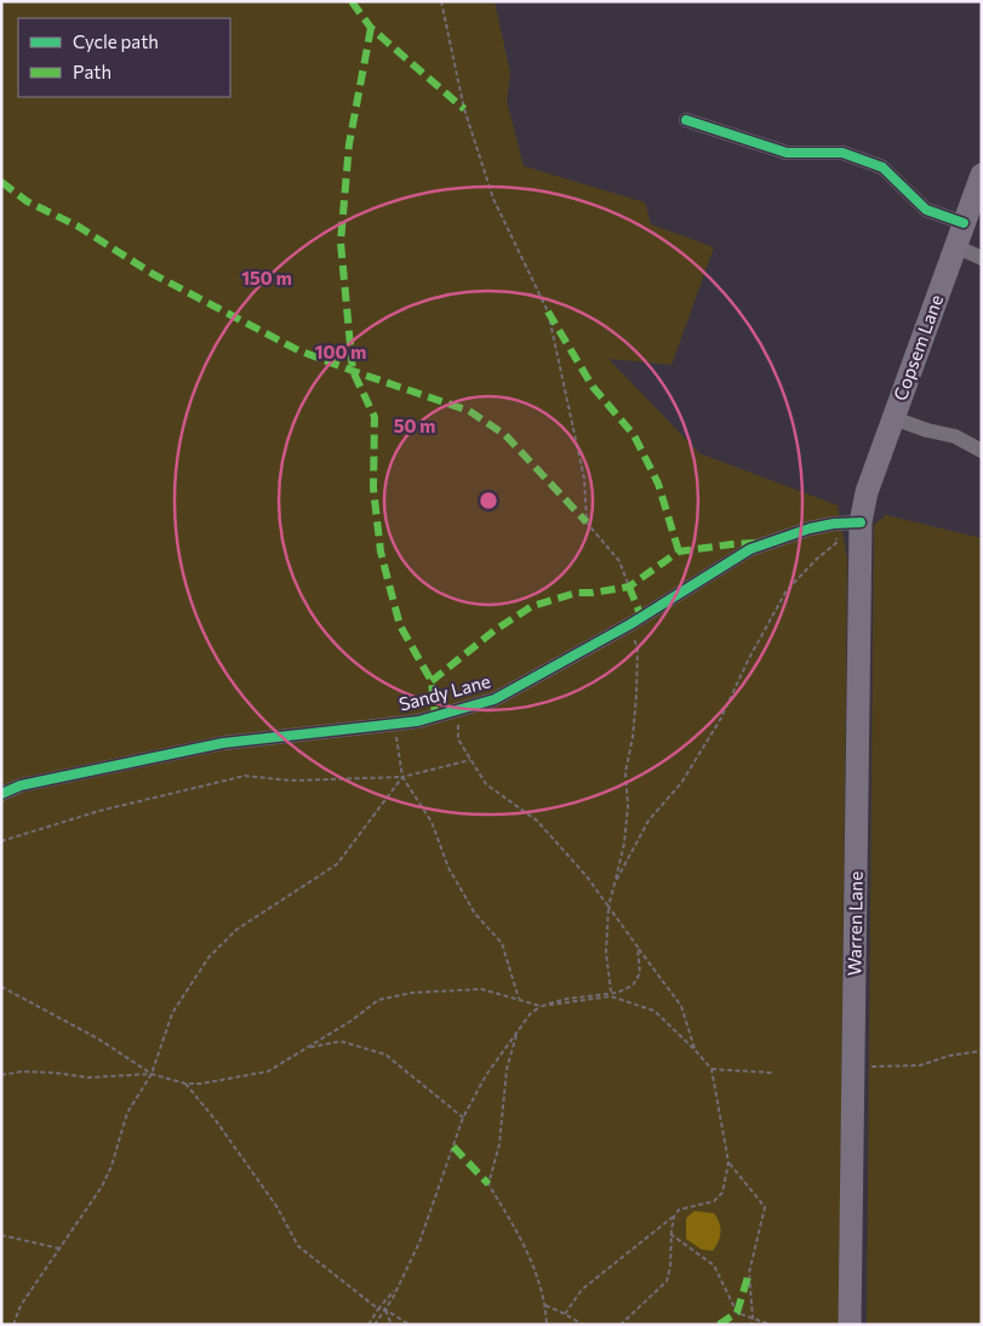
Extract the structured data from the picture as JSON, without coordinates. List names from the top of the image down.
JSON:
{
  "streets": {
    "main road": ["Copsem Lane", "Warren Lane"],
    "street": ["Sandy Lane"]
  },
  "crossings": [
    ["Copsem Lane", "Sandy Lane"],
    ["Copsem Lane", "Warren Lane"],
    ["Sandy Lane", "Warren Lane"]
  ],
  "legend": ["Cycle path", "Path"],
  "rings": ["150 m", "100 m", "50 m"]
}
